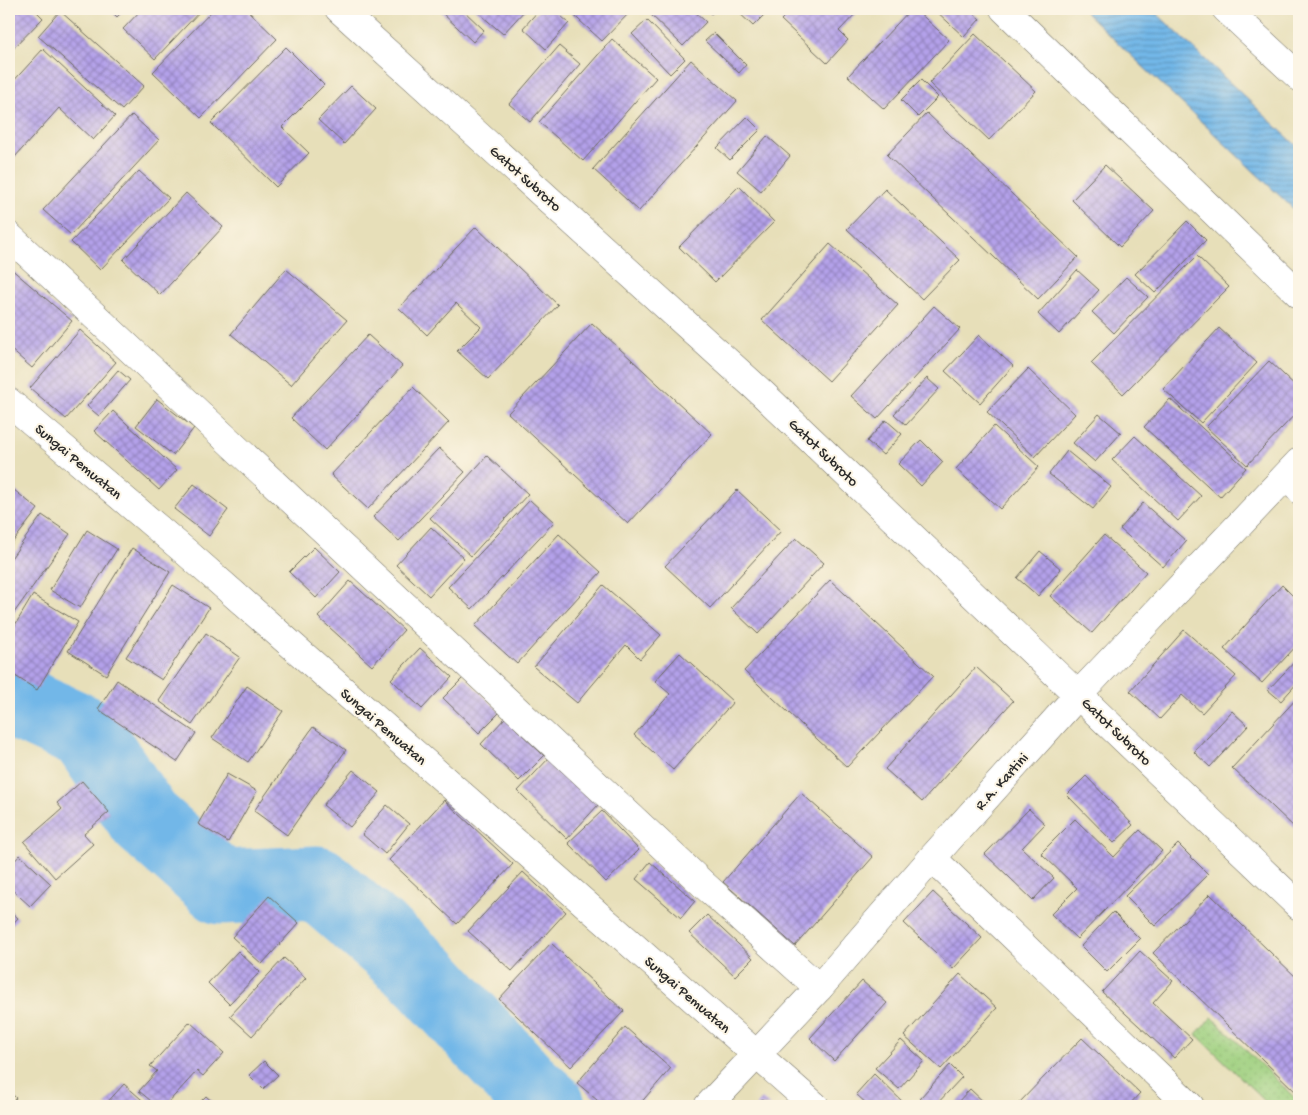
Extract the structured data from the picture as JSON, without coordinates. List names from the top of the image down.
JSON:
{
  "streets": {
    "street": ["Gatot Subroto", "Sungai Pemuatan", "R.A. Kartini"]
  },
  "crossings": [
    ["Gatot Subroto", "R.A. Kartini"],
    ["Sungai Pemuatan", "R.A. Kartini"]
  ]
}
